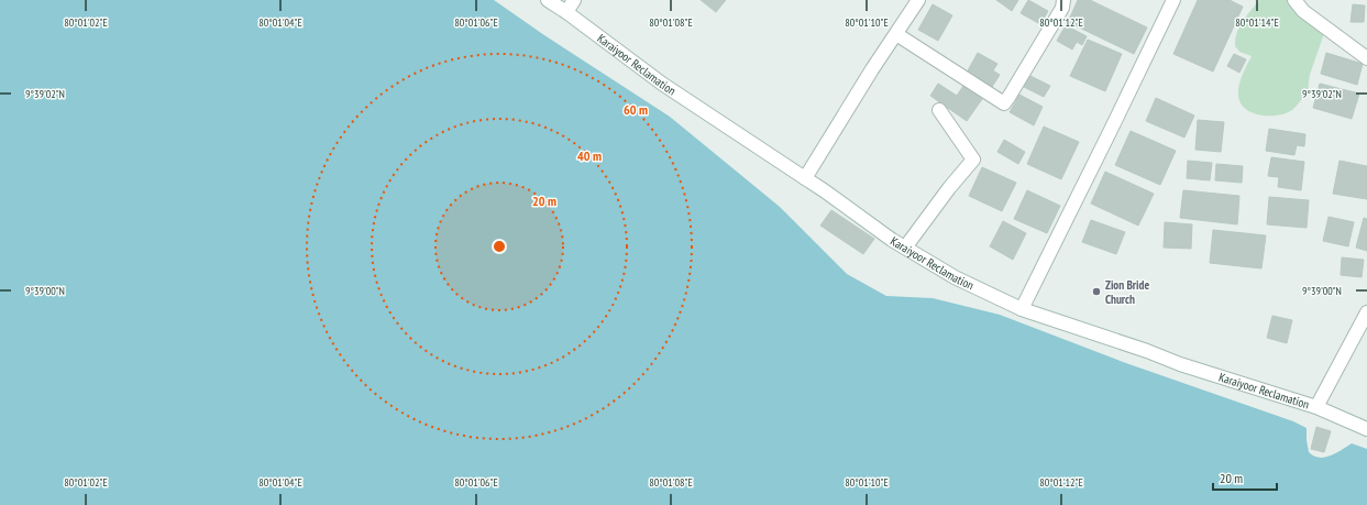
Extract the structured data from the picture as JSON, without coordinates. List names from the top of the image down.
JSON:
{
  "streets": {
    "street": ["Karaiyoor Reclamation"]
  },
  "places": ["Zion Bride Church"],
  "scale_bar": "20 m",
  "coordinates": [
    "80°01'02\"E",
    "80°01'04\"E",
    "80°01'06\"E",
    "80°01'08\"E",
    "80°01'10\"E",
    "80°01'12\"E",
    "80°01'14\"E",
    "9°39'02\"N",
    "9°39'00\"N"
  ],
  "rings": ["60 m", "40 m", "20 m"]
}
